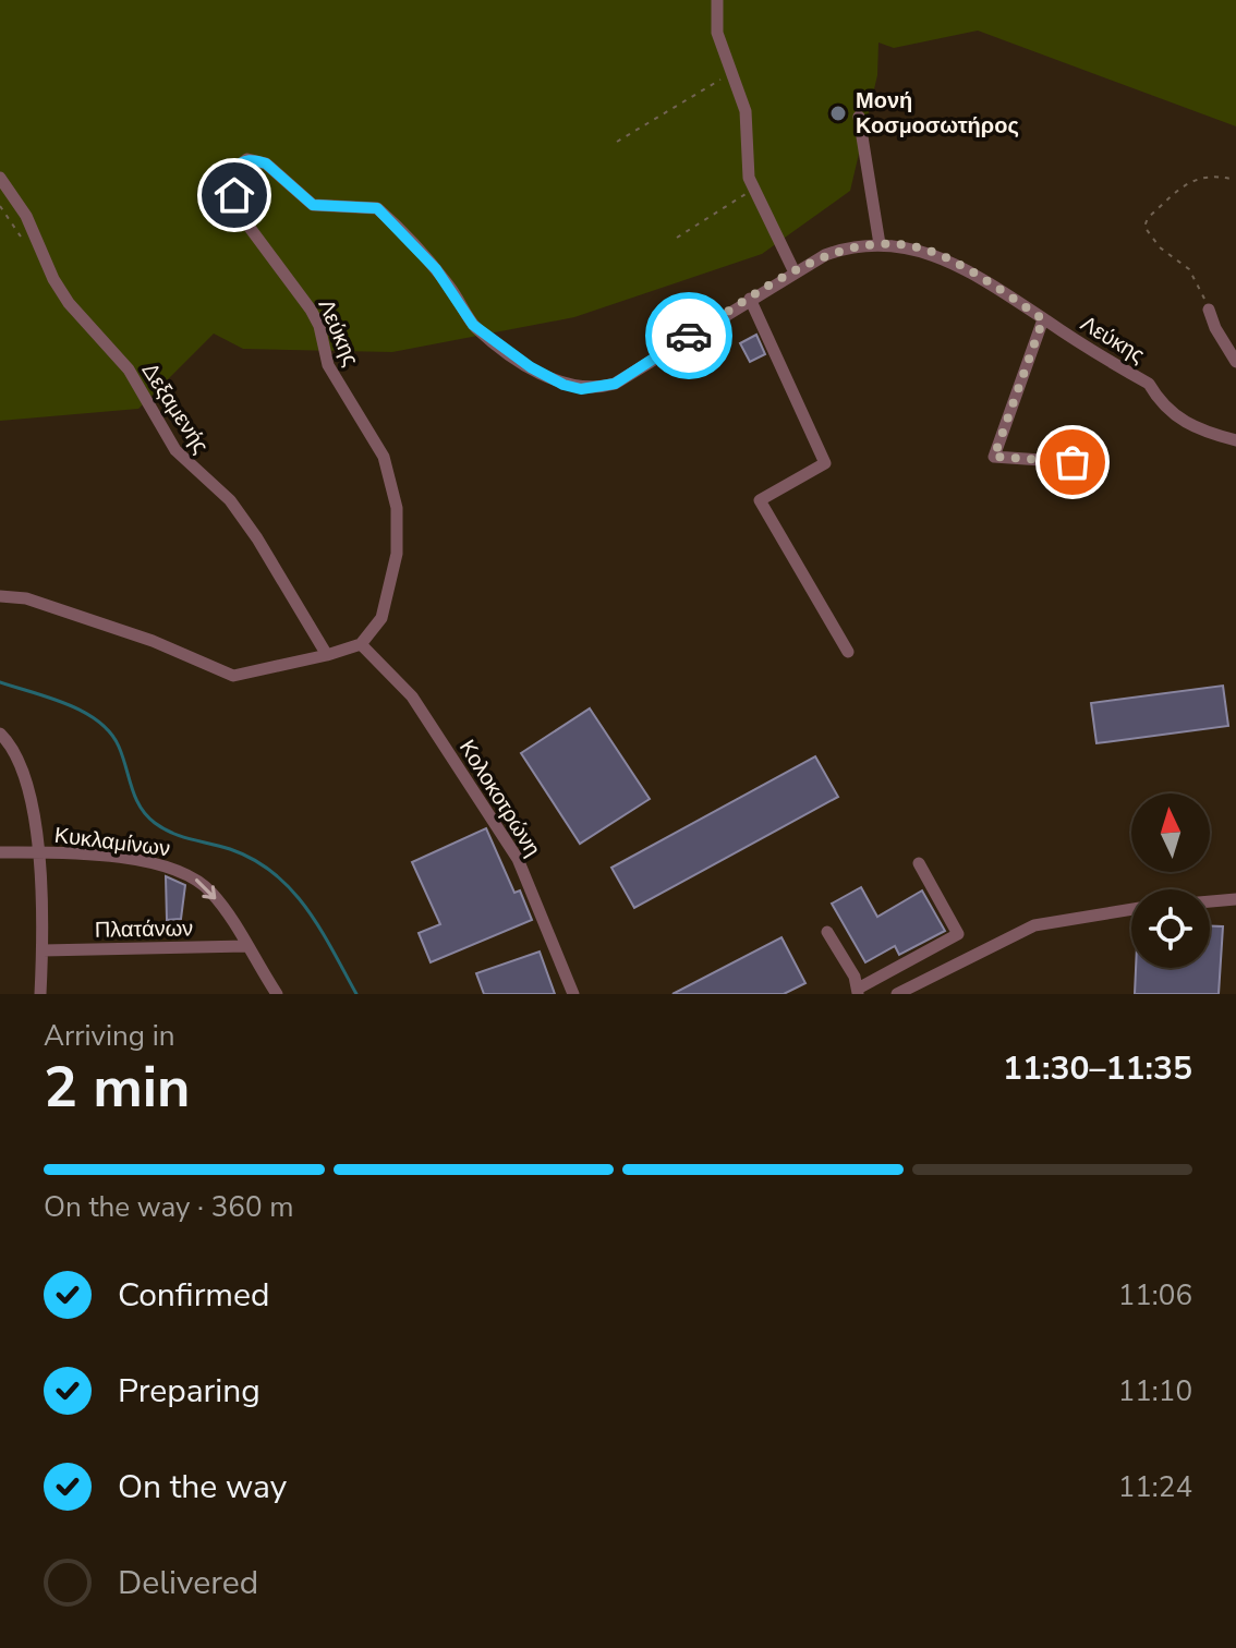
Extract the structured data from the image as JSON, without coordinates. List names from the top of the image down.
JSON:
{
  "streets": {
    "street": [
      "Λεύκης",
      "Δεξαμενής",
      "Κολοκοτρώνη",
      "Κυκλαμίνων",
      "Πλατάνων"
    ]
  },
  "crossings": [
    ["Λεύκης", "Κολοκοτρώνη"],
    ["Κυκλαμίνων", "Πλατάνων"]
  ],
  "one_way": ["Κυκλαμίνων"],
  "places": ["Μονή Κοσμοσωτήρος"],
  "north": "top",
  "page": {
    "heading": ["2 min", "Arriving in", "11:30–11:35"],
    "bar": "On the way · 360 m",
    "list": [
      ["Confirmed", "11:06"],
      ["Preparing", "11:10"],
      ["On the way", "11:24"],
      "Delivered"
    ]
  }
}
